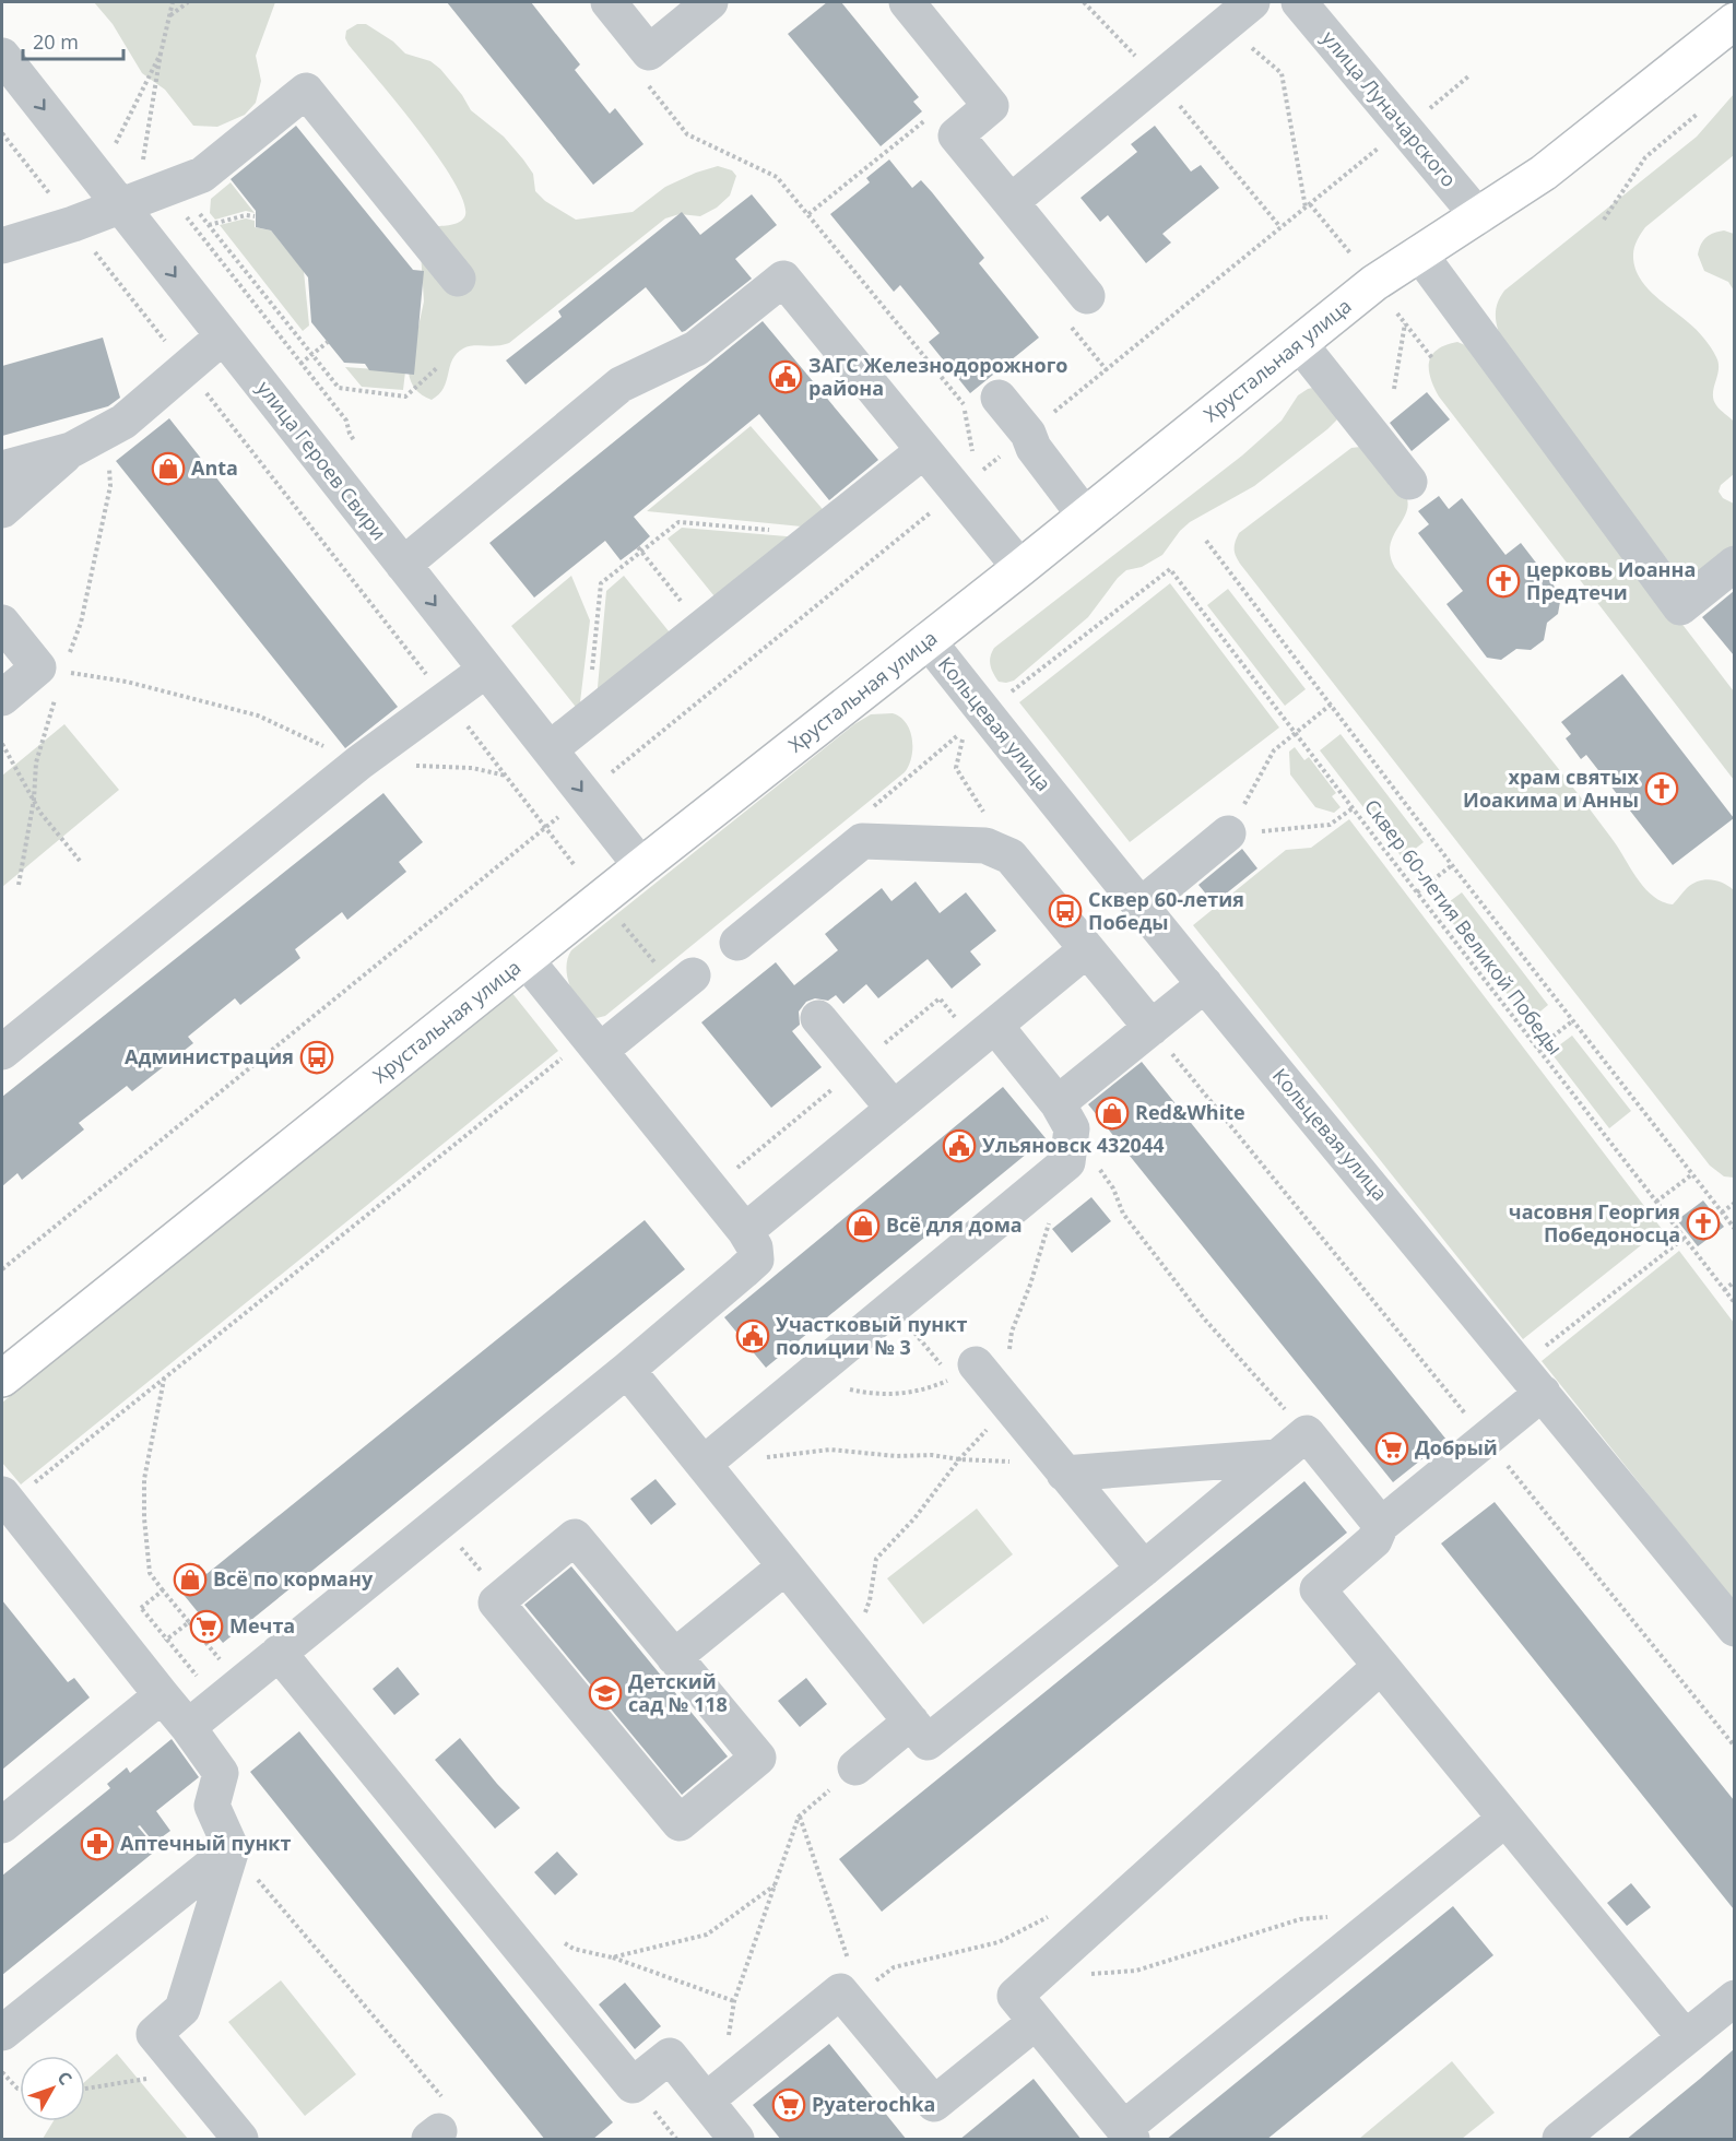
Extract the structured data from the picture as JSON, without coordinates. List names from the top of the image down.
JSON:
{
  "streets": {
    "main road": ["Хрустальная улица"],
    "street": ["улица Луначарского", "улица Героев Свири", "Кольцевая улица"],
    "path": ["Сквер 60-летия Великой Победы"]
  },
  "crossings": [
    ["улица Луначарского", "Хрустальная улица"],
    ["Хрустальная улица", "улица Героев Свири"],
    ["Хрустальная улица", "Кольцевая улица"]
  ],
  "one_way": ["улица Героев Свири"],
  "places": {
    "public building": ["ЗАГС Железнодорожного района", "Ульяновск 432044", "Участковый пункт полиции № 3"],
    "shop": [
      "Anta",
      "Red&White",
      "Всё для дома",
      "Всё по корману"
    ],
    "church": ["церковь Иоанна Предтечи", "храм святых Иоакима и Анны", "часовня Георгия Победоносца"],
    "bus stop": ["Сквер 60-летия Победы", "Администрация"],
    "supermarket": ["Добрый", "Мечта", "Pyaterochka"],
    "school or university": ["Детский сад № 118"],
    "pharmacy": ["Аптечный пункт"]
  },
  "scale_bar": "20 m",
  "north": "top right"
}
